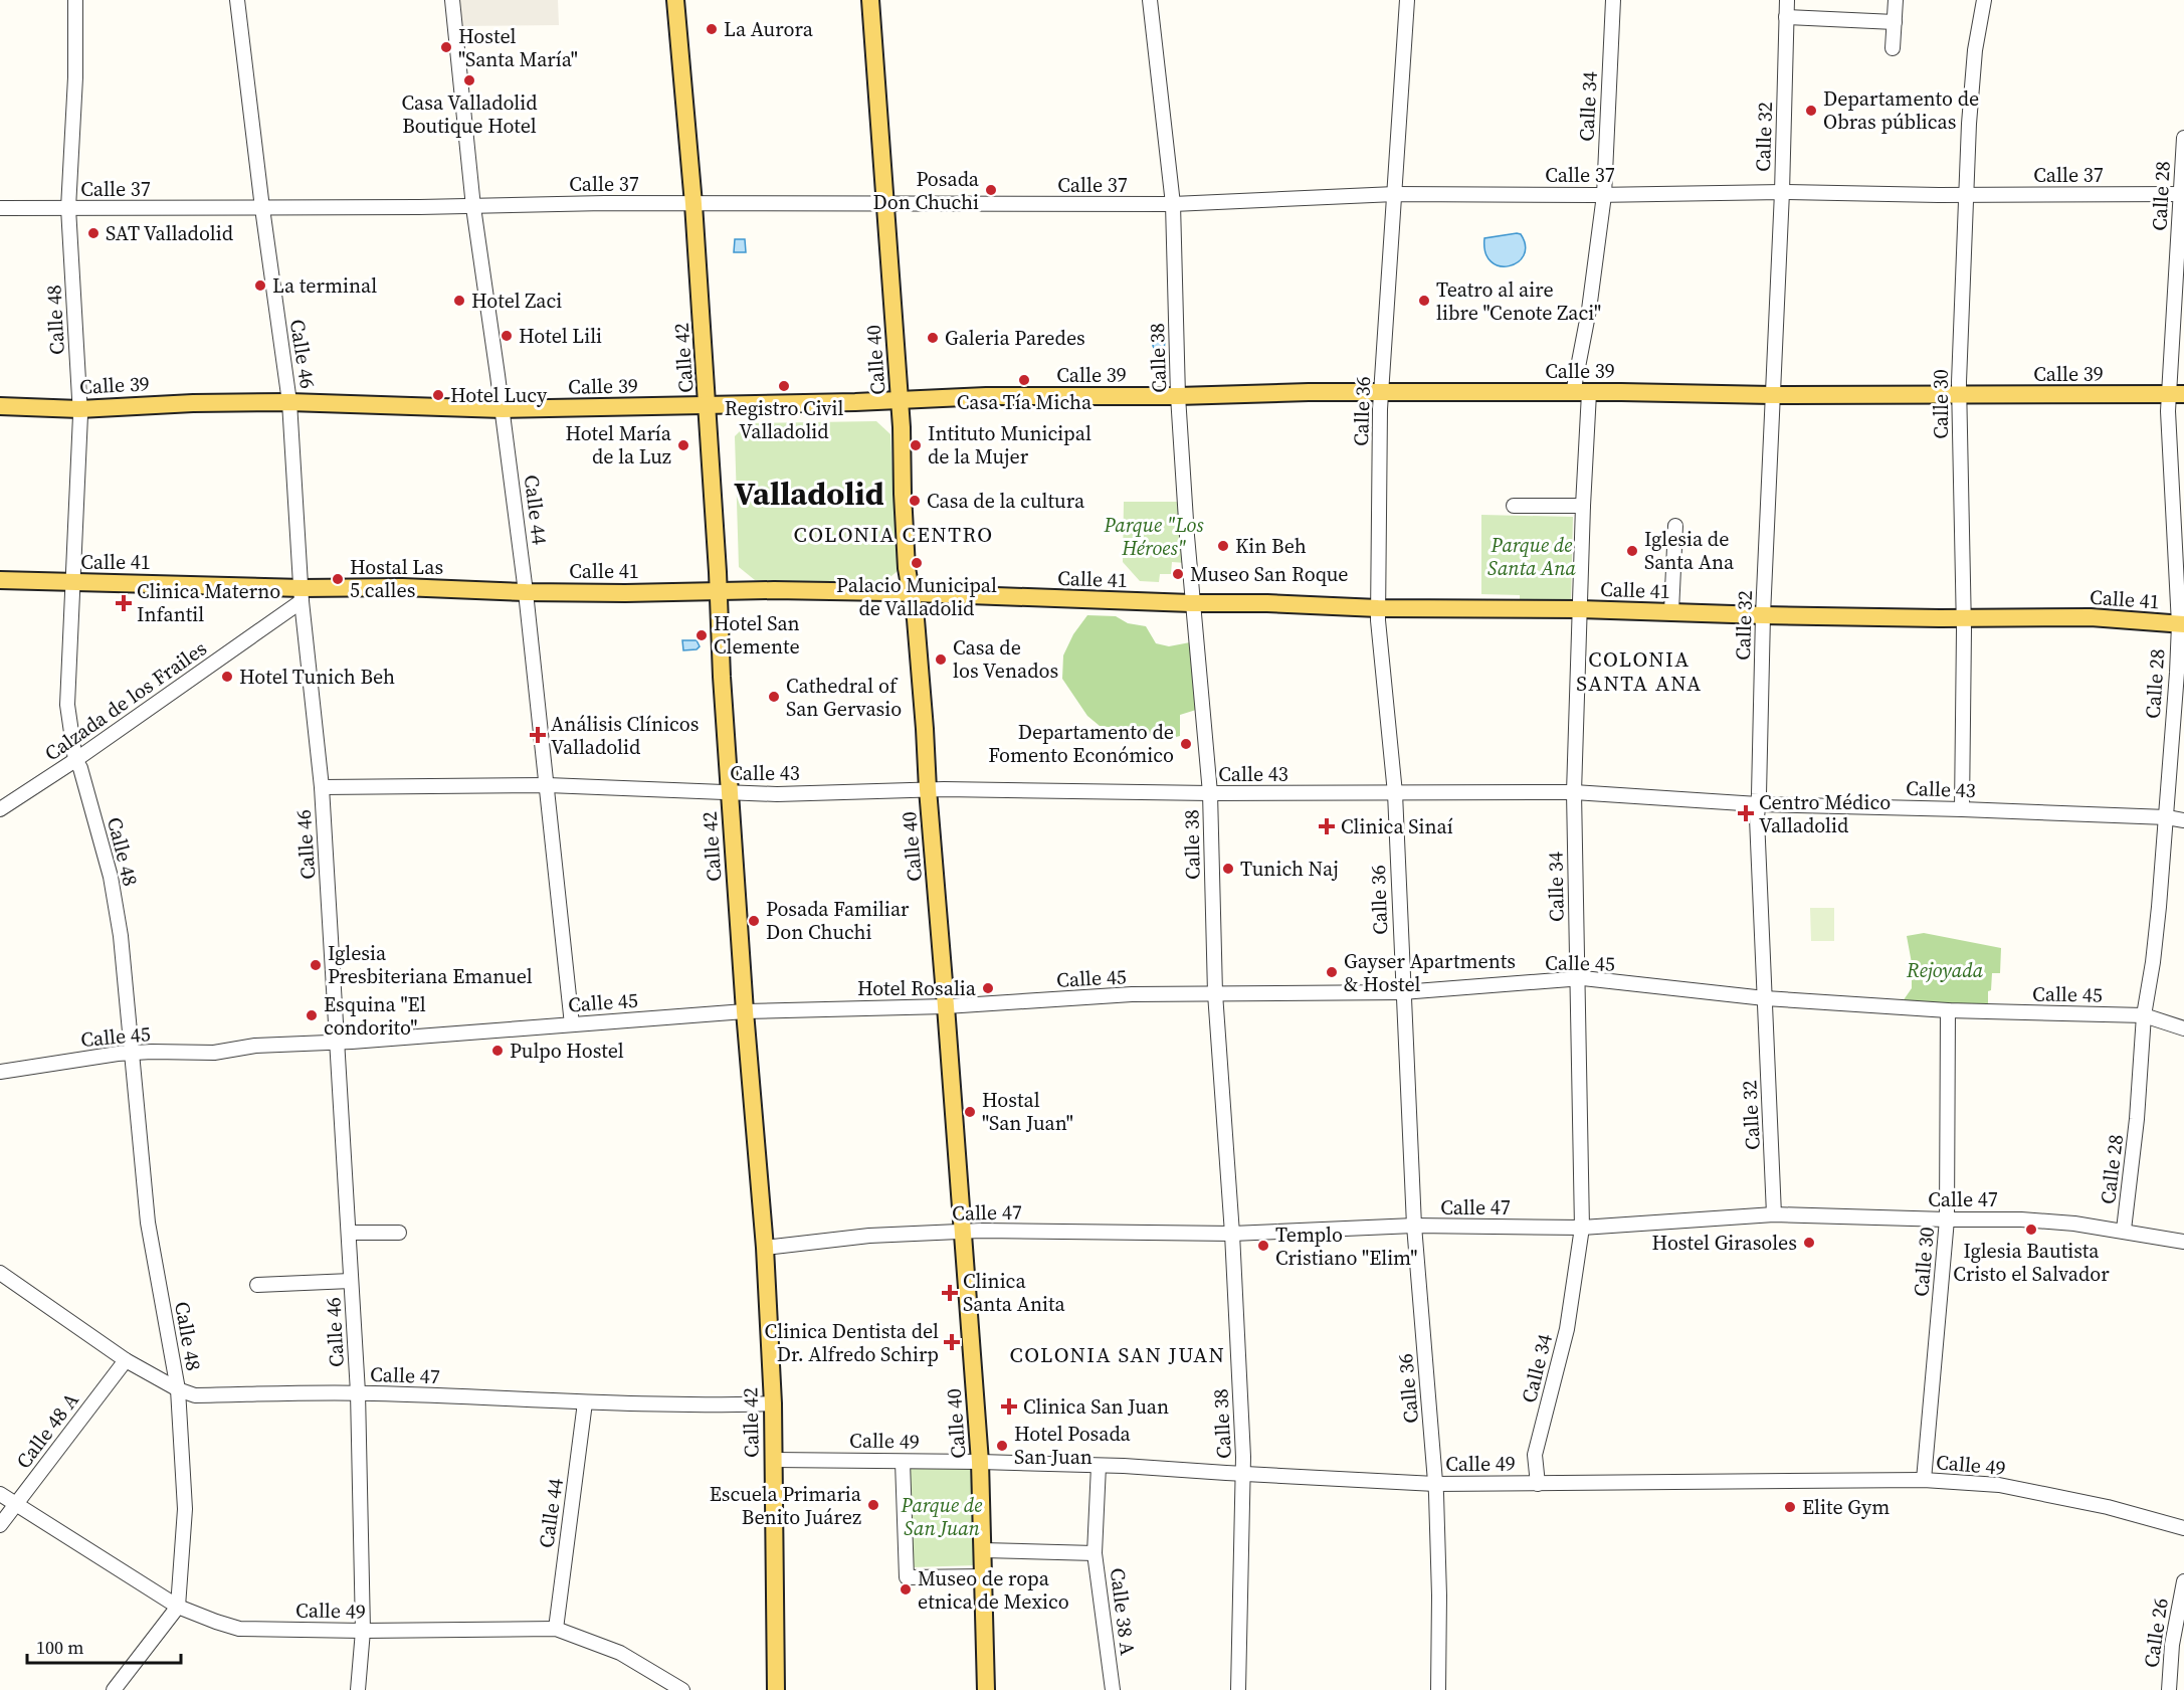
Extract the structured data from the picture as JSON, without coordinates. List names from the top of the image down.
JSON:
{
  "streets": {
    "main road": [
      "Calle 42",
      "Calle 40",
      "Calle 39",
      "Calle 41"
    ],
    "street": [
      "Calle 34",
      "Calle 32",
      "Calle 37",
      "Calle 28",
      "Calle 48",
      "Calle 46",
      "Calle 38",
      "Calle 30",
      "Calle 36",
      "Calle 44",
      "Calzada de los Frailes",
      "Calle 43",
      "Calle 45",
      "Calle 47",
      "Calle 48 A",
      "Calle 49",
      "Calle 38 A",
      "Calle 26"
    ]
  },
  "crossings": [
    ["Calle 34", "Calle 37"],
    ["Calle 34", "Calle 39"],
    ["Calle 34", "Calle 41"],
    ["Calle 34", "Calle 43"],
    ["Calle 34", "Calle 45"],
    ["Calle 34", "Calle 47"],
    ["Calle 34", "Calle 49"],
    ["Calle 32", "Calle 37"],
    ["Calle 32", "Calle 39"],
    ["Calle 32", "Calle 41"],
    ["Calle 32", "Calle 43"],
    ["Calle 32", "Calle 45"],
    ["Calle 32", "Calle 47"],
    ["Calle 37", "Calle 28"],
    ["Calle 37", "Calle 48"],
    ["Calle 37", "Calle 46"],
    ["Calle 37", "Calle 42"],
    ["Calle 37", "Calle 38"],
    ["Calle 37", "Calle 40"],
    ["Calle 37", "Calle 30"],
    ["Calle 37", "Calle 36"],
    ["Calle 37", "Calle 44"],
    ["Calle 28", "Calle 39"],
    ["Calle 28", "Calle 41"],
    ["Calle 28", "Calle 43"],
    ["Calle 28", "Calle 45"],
    ["Calle 28", "Calle 47"],
    ["Calle 48", "Calle 39"],
    ["Calle 48", "Calle 41"],
    ["Calle 48", "Calzada de los Frailes"],
    ["Calle 48", "Calle 45"],
    ["Calle 48", "Calle 47"],
    ["Calle 48", "Calle 49"],
    ["Calle 46", "Calle 39"],
    ["Calle 46", "Calle 41"],
    ["Calle 46", "Calzada de los Frailes"],
    ["Calle 46", "Calle 43"],
    ["Calle 46", "Calle 45"],
    ["Calle 46", "Calle 47"],
    ["Calle 46", "Calle 49"],
    ["Calle 42", "Calle 39"],
    ["Calle 42", "Calle 41"],
    ["Calle 42", "Calle 43"],
    ["Calle 42", "Calle 45"],
    ["Calle 42", "Calle 47"],
    ["Calle 42", "Calle 49"],
    ["Calle 38", "Calle 39"],
    ["Calle 38", "Calle 41"],
    ["Calle 38", "Calle 43"],
    ["Calle 38", "Calle 45"],
    ["Calle 38", "Calle 47"],
    ["Calle 38", "Calle 49"],
    ["Calle 40", "Calle 39"],
    ["Calle 40", "Calle 41"],
    ["Calle 40", "Calle 43"],
    ["Calle 40", "Calle 45"],
    ["Calle 40", "Calle 47"],
    ["Calle 40", "Calle 49"],
    ["Calle 39", "Calle 30"],
    ["Calle 39", "Calle 36"],
    ["Calle 39", "Calle 44"],
    ["Calle 30", "Calle 41"],
    ["Calle 30", "Calle 43"],
    ["Calle 30", "Calle 45"],
    ["Calle 30", "Calle 47"],
    ["Calle 30", "Calle 49"],
    ["Calle 36", "Calle 41"],
    ["Calle 36", "Calle 43"],
    ["Calle 36", "Calle 45"],
    ["Calle 36", "Calle 47"],
    ["Calle 36", "Calle 49"],
    ["Calle 44", "Calle 41"],
    ["Calle 44", "Calle 43"],
    ["Calle 44", "Calle 45"],
    ["Calle 44", "Calle 47"],
    ["Calle 44", "Calle 49"],
    ["Calle 41", "Calzada de los Frailes"],
    ["Calle 47", "Calle 48 A"],
    ["Calle 48 A", "Calle 49"],
    ["Calle 49", "Calle 38 A"]
  ],
  "districts": [
    "Valladolid",
    "COLONIA CENTRO",
    "COLONIA SANTA ANA",
    "COLONIA SAN JUAN"
  ],
  "parks": [
    "Parque \"Los Héroes\"",
    "Parque de Santa Ana",
    "Rejoyada",
    "Parque de San Juan"
  ],
  "places": {
    "other": [
      "La Aurora",
      "Hostel \"Santa María\"",
      "Casa Valladolid Boutique Hotel",
      "Departamento de Obras públicas",
      "Posada Don Chuchi",
      "SAT Valladolid",
      "La terminal",
      "Hotel Zaci",
      "Teatro al aire libre \"Cenote Zaci\"",
      "Hotel Lili",
      "Galeria Paredes",
      "Casa Tía Micha",
      "Registro Civil Valladolid",
      "Hotel Lucy",
      "Hotel María de la Luz",
      "Intituto Municipal de la Mujer",
      "Casa de la cultura",
      "Kin Beh",
      "Iglesia de Santa Ana",
      "Palacio Municipal de Valladolid",
      "Museo San Roque",
      "Hostal Las 5 calles",
      "Hotel San Clemente",
      "Casa de los Venados",
      "Hotel Tunich Beh",
      "Cathedral of San Gervasio",
      "Departamento de Fomento Económico",
      "Tunich Naj",
      "Posada Familiar Don Chuchi",
      "Iglesia Presbiteriana Emanuel",
      "Gayser Apartments & Hostel",
      "Hotel Rosalia",
      "Esquina \"El condorito\"",
      "Pulpo Hostel",
      "Hostal \"San Juan\"",
      "Iglesia Bautista Cristo el Salvador",
      "Hostel Girasoles",
      "Templo Cristiano \"Elim\"",
      "Hotel Posada San Juan",
      "Escuela Primaria Benito Juárez",
      "Elite Gym",
      "Museo de ropa etnica de Mexico"
    ],
    "health": [
      "Clinica Materno Infantil",
      "Análisis Clínicos Valladolid",
      "Centro Médico Valladolid",
      "Clinica Sinaí",
      "Clinica Santa Anita",
      "Clinica Dentista del Dr. Alfredo Schirp",
      "Clinica San Juan"
    ]
  },
  "scale_bar": "100 m"
}
